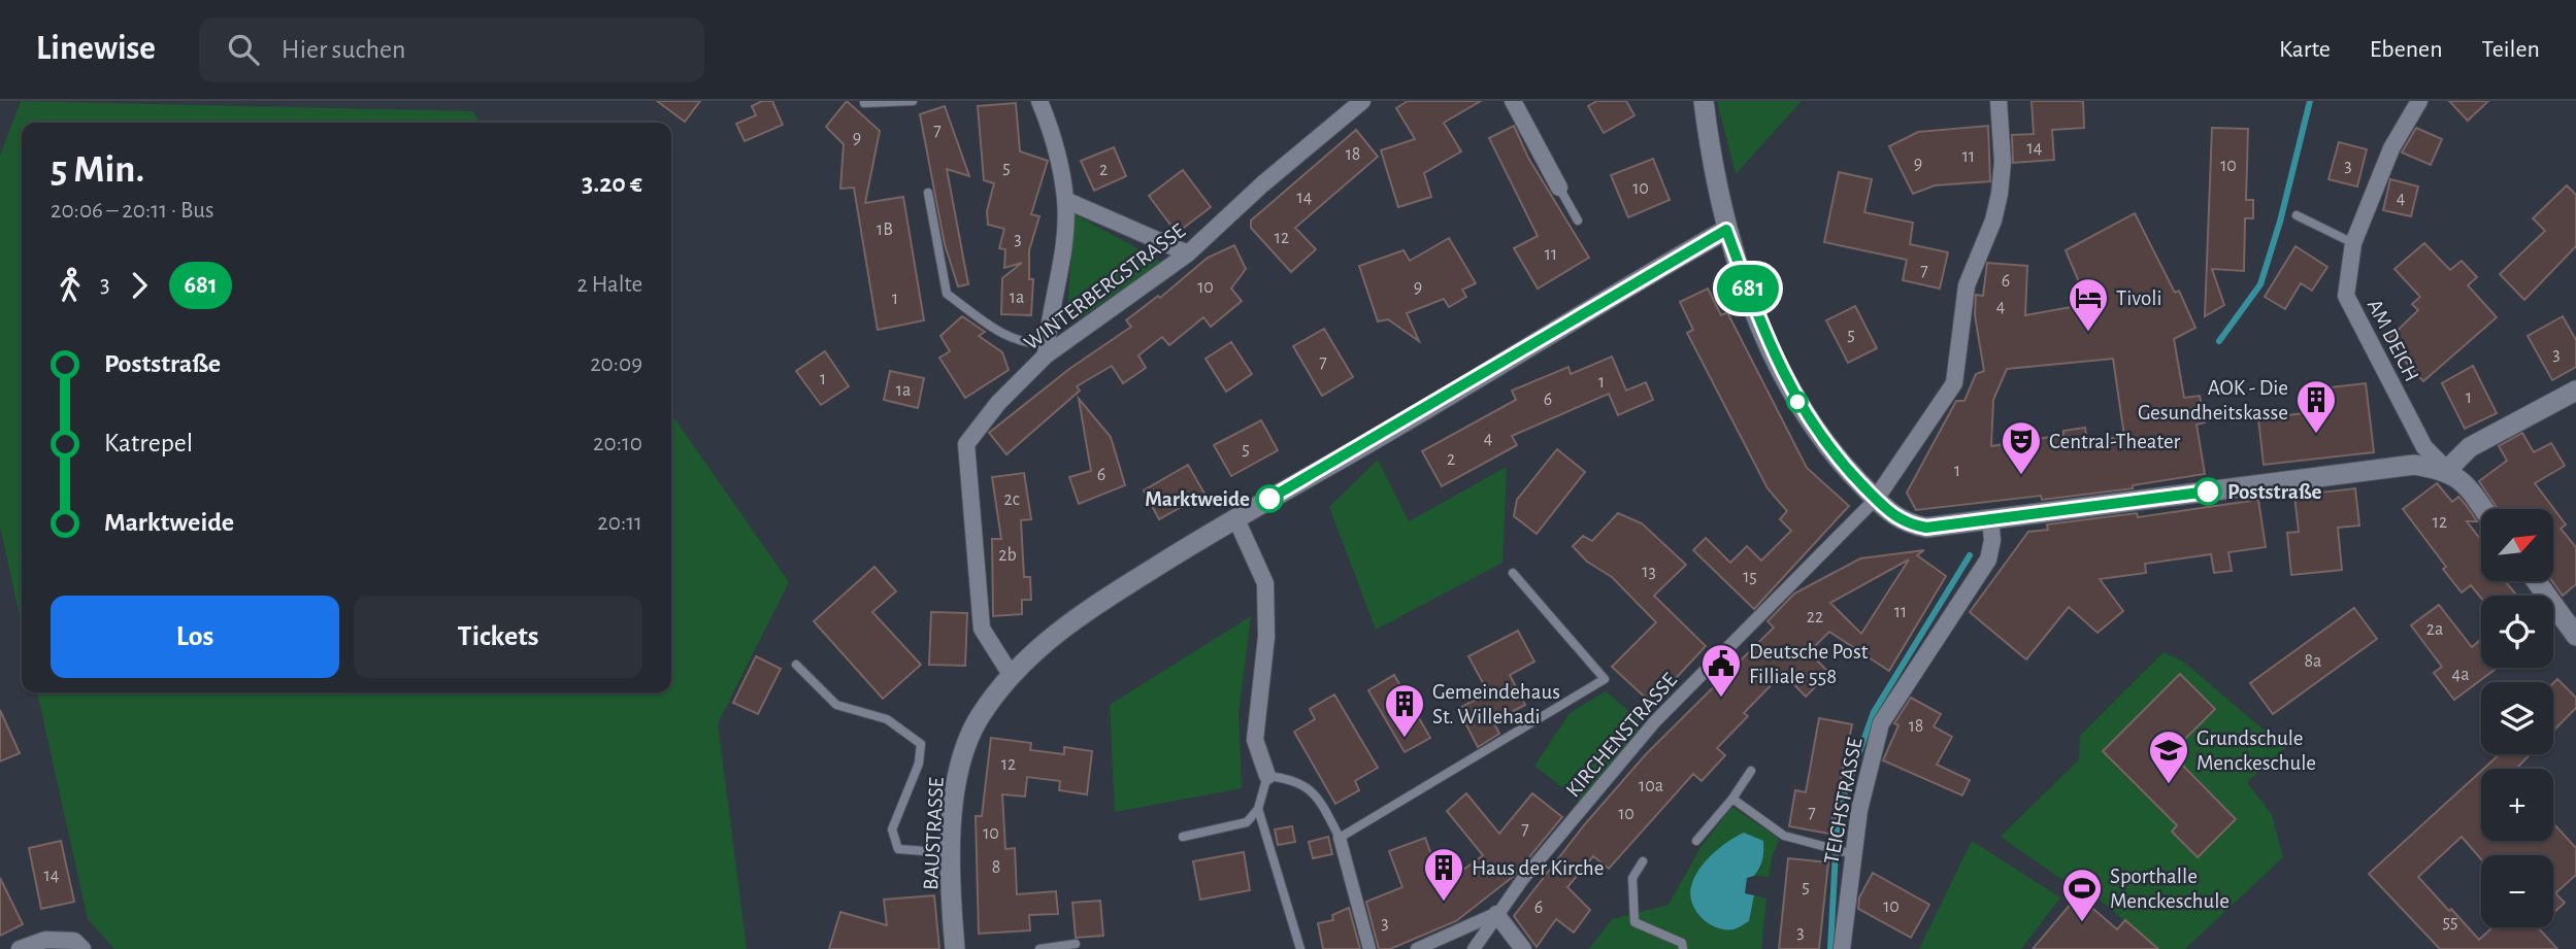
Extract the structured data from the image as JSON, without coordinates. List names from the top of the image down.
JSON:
{
  "streets": {
    "street": [
      "WINTERBERGSTRASSE",
      "AM DEICH",
      "KIRCHENSTRASSE",
      "TEICHSTRASSE",
      "BAUSTRASSE"
    ]
  },
  "crossings": [
    ["WINTERBERGSTRASSE", "BAUSTRASSE"]
  ],
  "places": {
    "hotel": ["Tivoli"],
    "building": ["AOK - Die Gesundheitskasse", "Gemeindehaus St. Willehadi", "Haus der Kirche"],
    "theatre": ["Central-Theater"],
    "other": ["Poststraße", "Marktweide"],
    "public building": ["Deutsche Post Filliale 558"],
    "school or university": ["Grundschule Menckeschule"],
    "sports": ["Sporthalle Menckeschule"]
  },
  "lines": ["bus line 681"],
  "house_numbers": [
    "7",
    "9",
    "14",
    "18",
    "11",
    "9",
    "10",
    "3",
    "5",
    "2",
    "10",
    "14",
    "4",
    "1B",
    "12",
    "3",
    "11",
    "7",
    "6",
    "10",
    "9",
    "1a",
    "1",
    "4",
    "5",
    "3",
    "7",
    "1",
    "1",
    "1a",
    "1",
    "6",
    "4",
    "5",
    "2",
    "1",
    "6",
    "2c",
    "12",
    "2b",
    "13",
    "15",
    "11",
    "22",
    "2a",
    "8a",
    "4a",
    "18",
    "12",
    "10a",
    "7",
    "10",
    "7",
    "10",
    "8",
    "14",
    "5",
    "10",
    "6",
    "55",
    "3",
    "3"
  ],
  "north": "top right",
  "page": {
    "header": "Linewise",
    "search": "Hier suchen",
    "nav": ["Karte", "Ebenen", "Teilen"],
    "on_map": "681",
    "heading": ["5 Min.", "20:06 – 20:11 · Bus", "3.20 €"],
    "legs": ["3", "681", "2 Halte"],
    "list": [
      {
        "name": "Poststraße",
        "value": "20:09"
      },
      {
        "name": "Katrepel",
        "value": "20:10"
      },
      {
        "name": "Marktweide",
        "value": "20:11"
      }
    ],
    "map_buttons": ["+", "−"],
    "buttons": ["Los", "Tickets"]
  }
}
